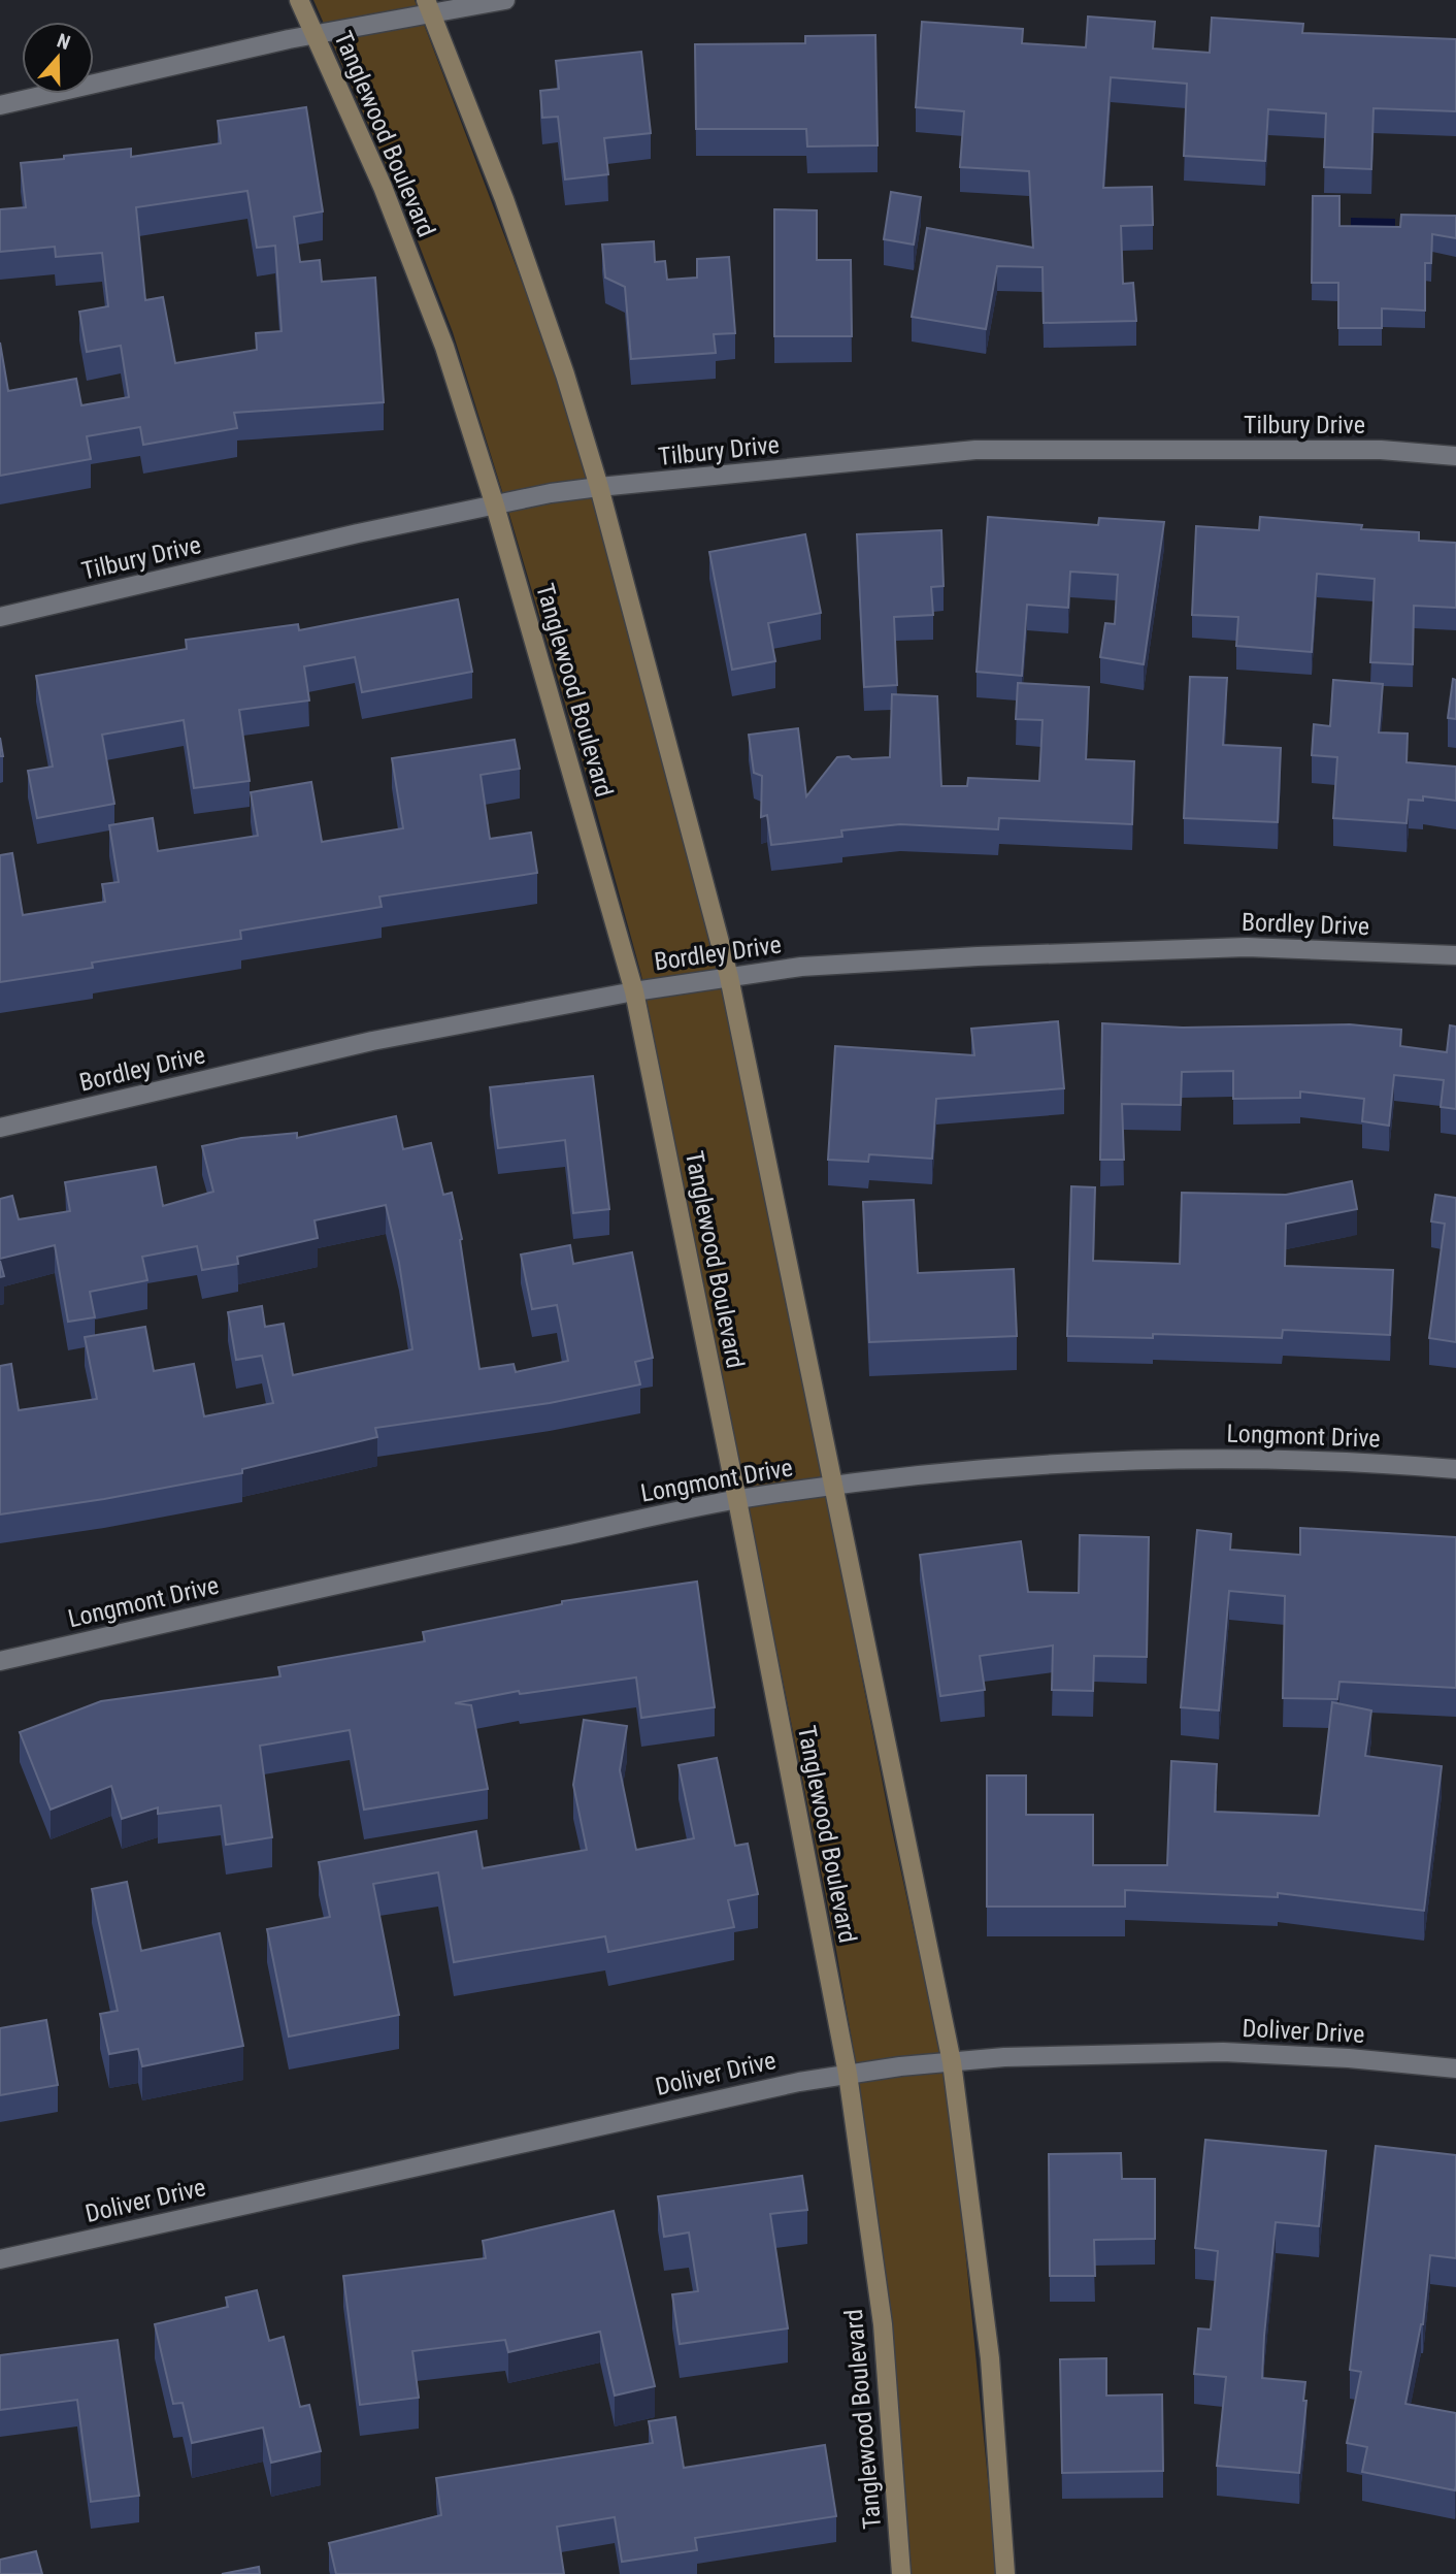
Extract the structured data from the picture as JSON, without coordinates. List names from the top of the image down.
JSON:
{
  "streets": {
    "street": [
      "Tanglewood Boulevard",
      "Tilbury Drive",
      "Bordley Drive",
      "Longmont Drive",
      "Doliver Drive"
    ]
  },
  "crossings": [
    ["Tanglewood Boulevard", "Tilbury Drive"],
    ["Tanglewood Boulevard", "Bordley Drive"],
    ["Tanglewood Boulevard", "Longmont Drive"],
    ["Tanglewood Boulevard", "Doliver Drive"]
  ],
  "north": "top"
}
